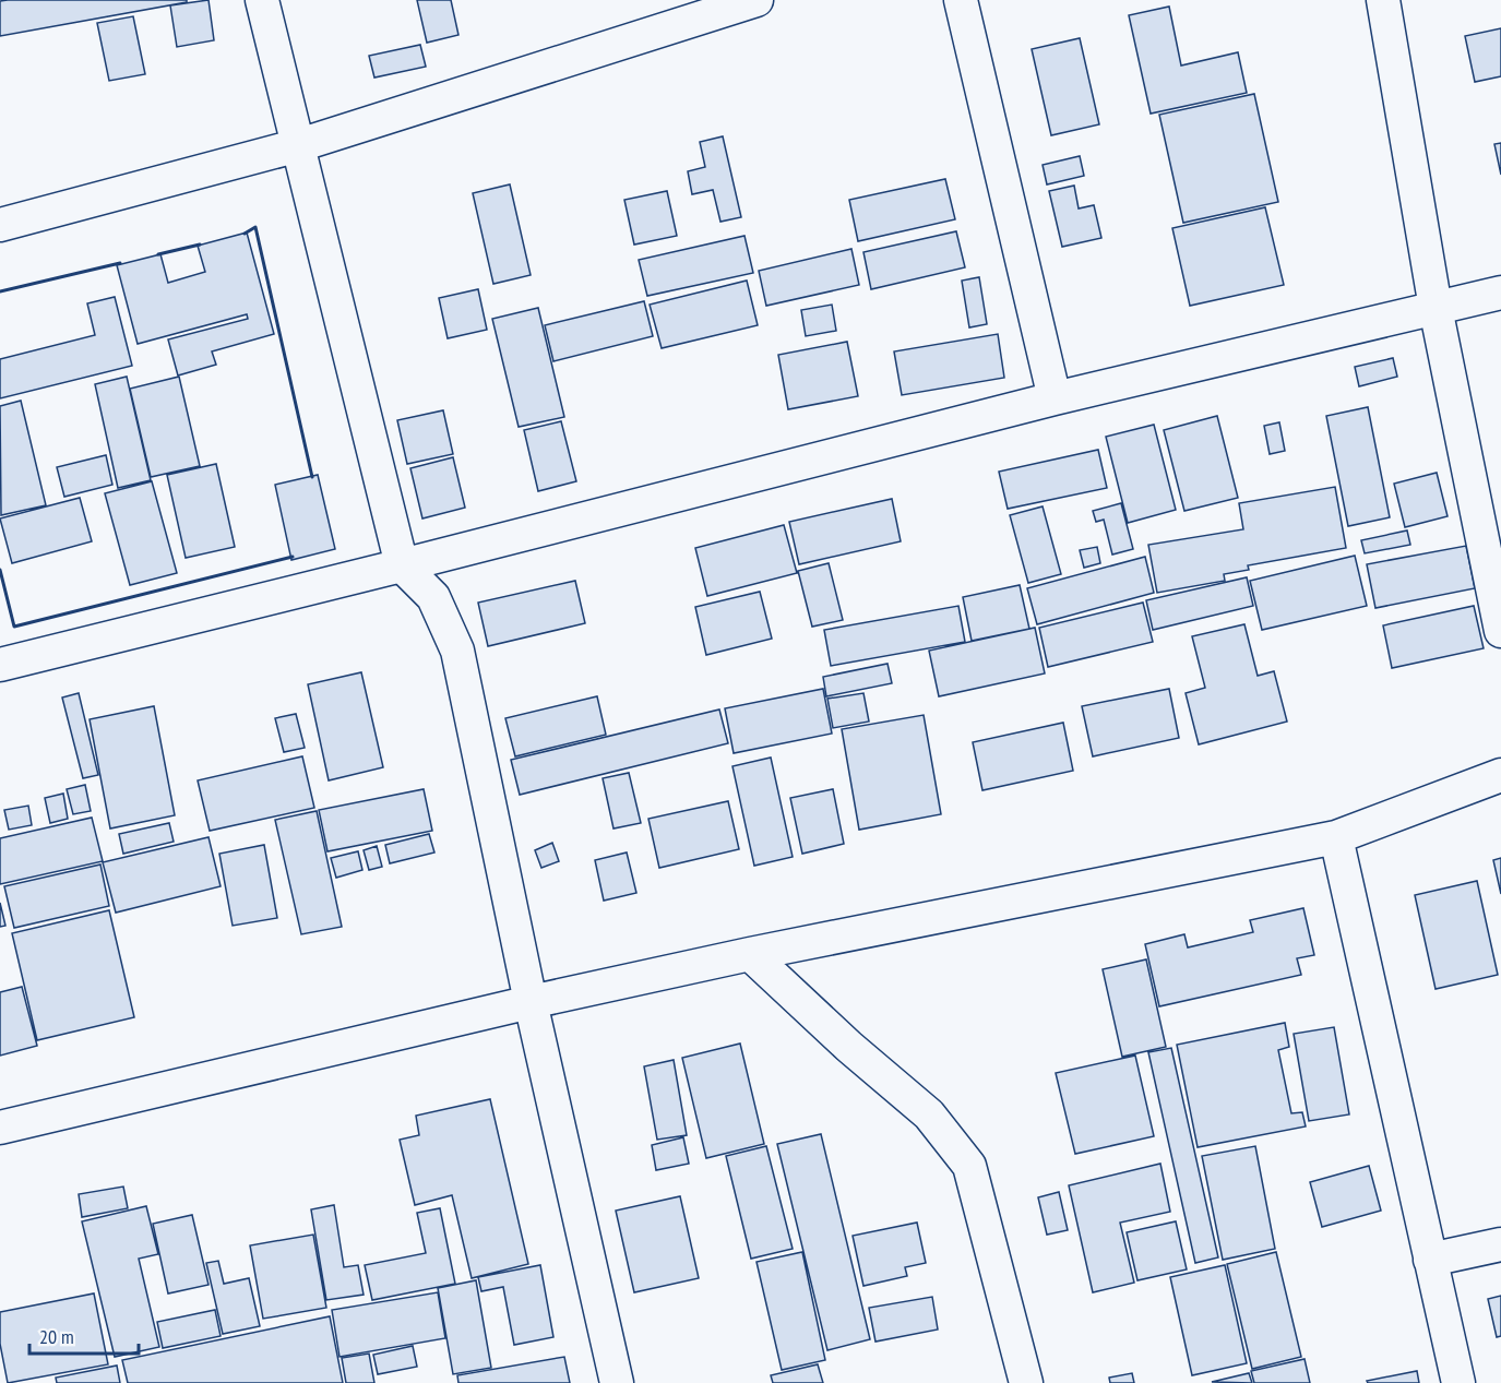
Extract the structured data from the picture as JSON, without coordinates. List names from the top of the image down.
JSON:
{
  "scale_bar": "20 m"
}
